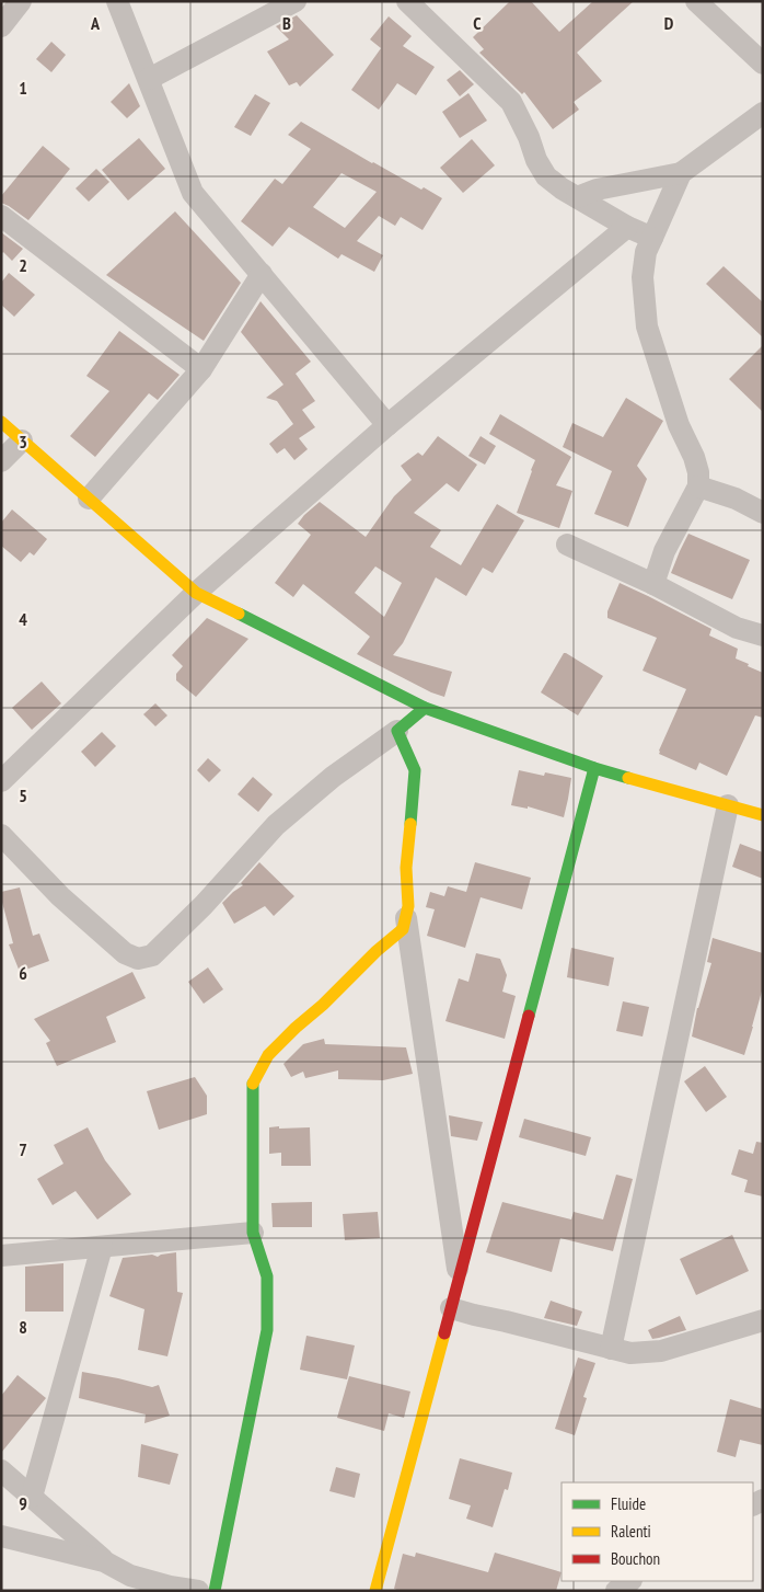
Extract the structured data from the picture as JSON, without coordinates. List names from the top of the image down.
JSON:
{
  "legend": ["Fluide", "Ralenti", "Bouchon"],
  "grid": {
    "columns": [
      "A",
      "B",
      "C",
      "D"
    ],
    "rows": [
      "1",
      "2",
      "3",
      "4",
      "5",
      "6",
      "7",
      "8",
      "9"
    ]
  }
}
